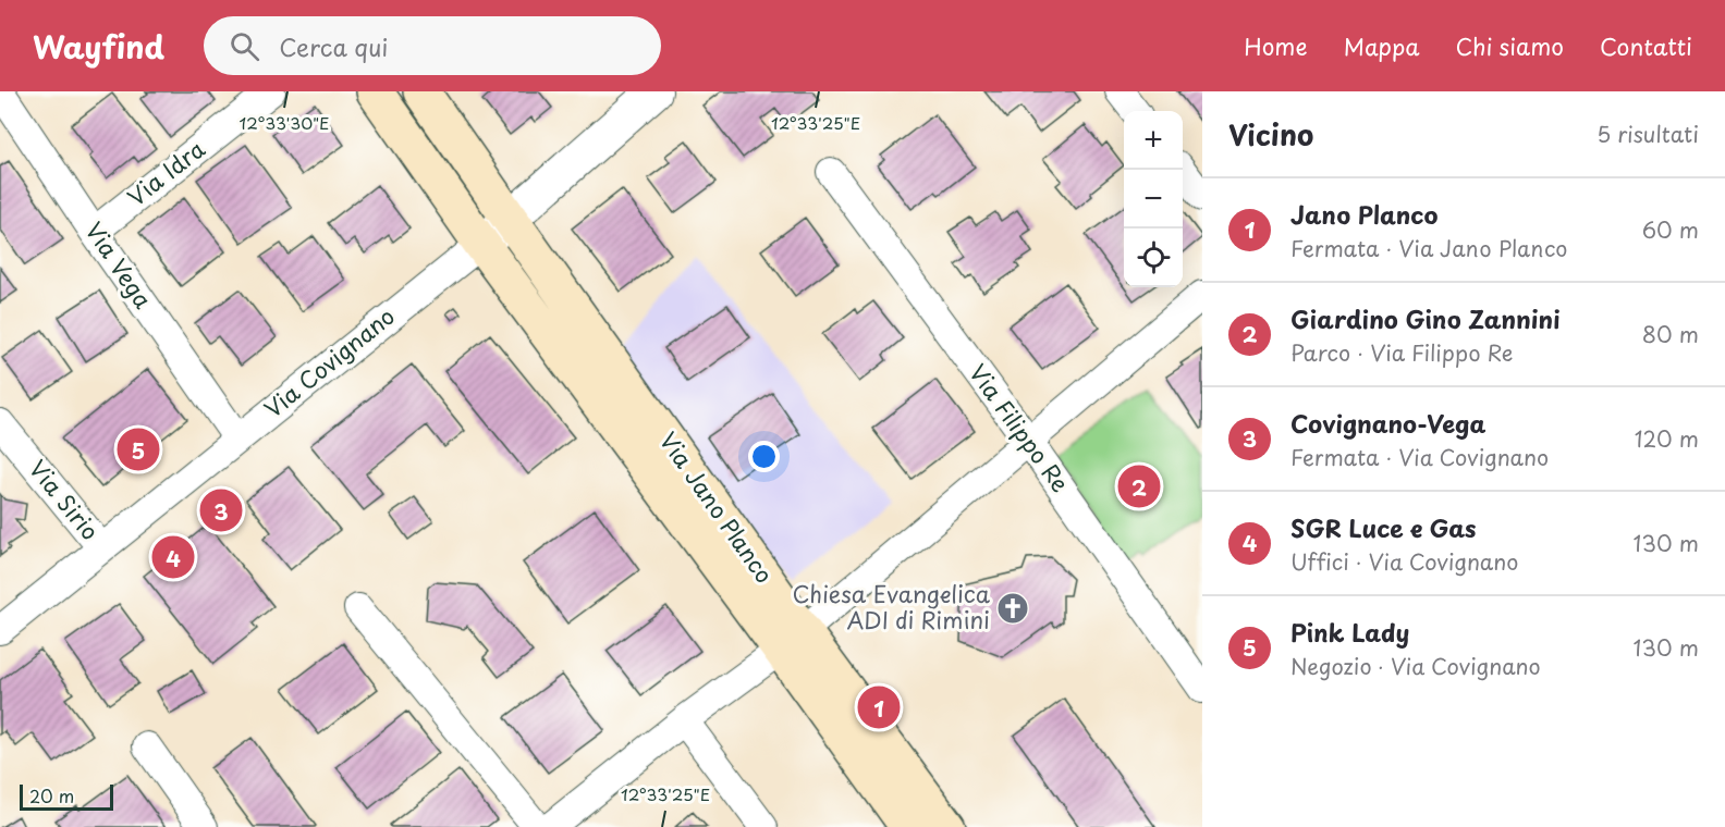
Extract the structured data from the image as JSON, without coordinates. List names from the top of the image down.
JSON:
{
  "streets": {
    "main road": ["Via Jano Planco"],
    "street": [
      "Via Idra",
      "Via Vega",
      "Via Covignano",
      "Via Filippo Re",
      "Via Sirio"
    ]
  },
  "crossings": [
    ["Via Idra", "Via Vega"],
    ["Via Vega", "Via Covignano"],
    ["Via Covignano", "Via Sirio"],
    ["Via Covignano", "Via Jano Planco"]
  ],
  "places": {
    "church": ["Chiesa Evangelica ADI di Rimini"]
  },
  "scale_bar": "20 m",
  "page": {
    "header": "Wayfind",
    "search": "Cerca qui",
    "nav": [
      "Home",
      "Mappa",
      "Chi siamo",
      "Contatti"
    ],
    "heading": ["Vicino", "5 risultati"],
    "map_buttons": ["+", "−"],
    "list": [
      {
        "mark": "1",
        "name": "Jano Planco",
        "note": "Fermata · Via Jano Planco",
        "value": "60 m"
      },
      {
        "mark": "2",
        "name": "Giardino Gino Zannini",
        "note": "Parco · Via Filippo Re",
        "value": "80 m"
      },
      {
        "mark": "3",
        "name": "Covignano-Vega",
        "note": "Fermata · Via Covignano",
        "value": "120 m"
      },
      {
        "mark": "4",
        "name": "SGR Luce e Gas",
        "note": "Uffici · Via Covignano",
        "value": "130 m"
      },
      {
        "mark": "5",
        "name": "Pink Lady",
        "note": "Negozio · Via Covignano",
        "value": "130 m"
      }
    ],
    "pins": [
      "5",
      "2",
      "3",
      "4",
      "1"
    ],
    "scale": "20 m"
  },
  "coordinates": ["12°33'30\"E", "12°33'25\"E"]
}
